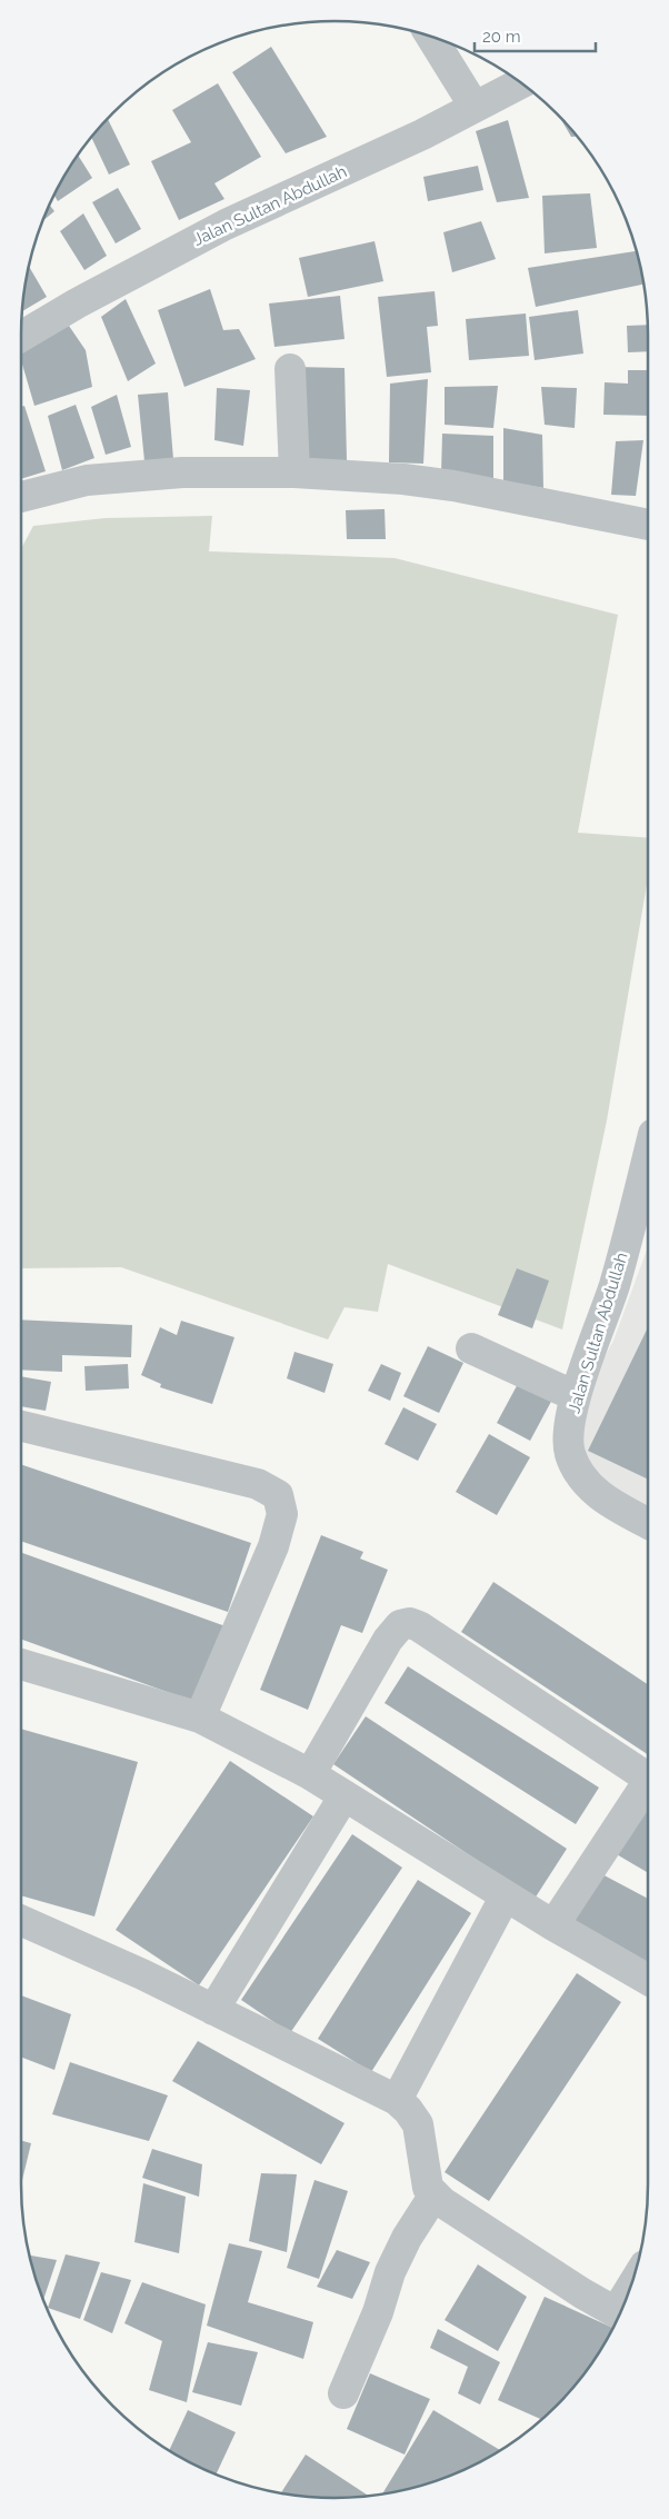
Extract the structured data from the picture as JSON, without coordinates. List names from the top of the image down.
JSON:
{
  "streets": {
    "street": ["Jalan Sultan Abdullah"]
  },
  "scale_bar": "20 m"
}
